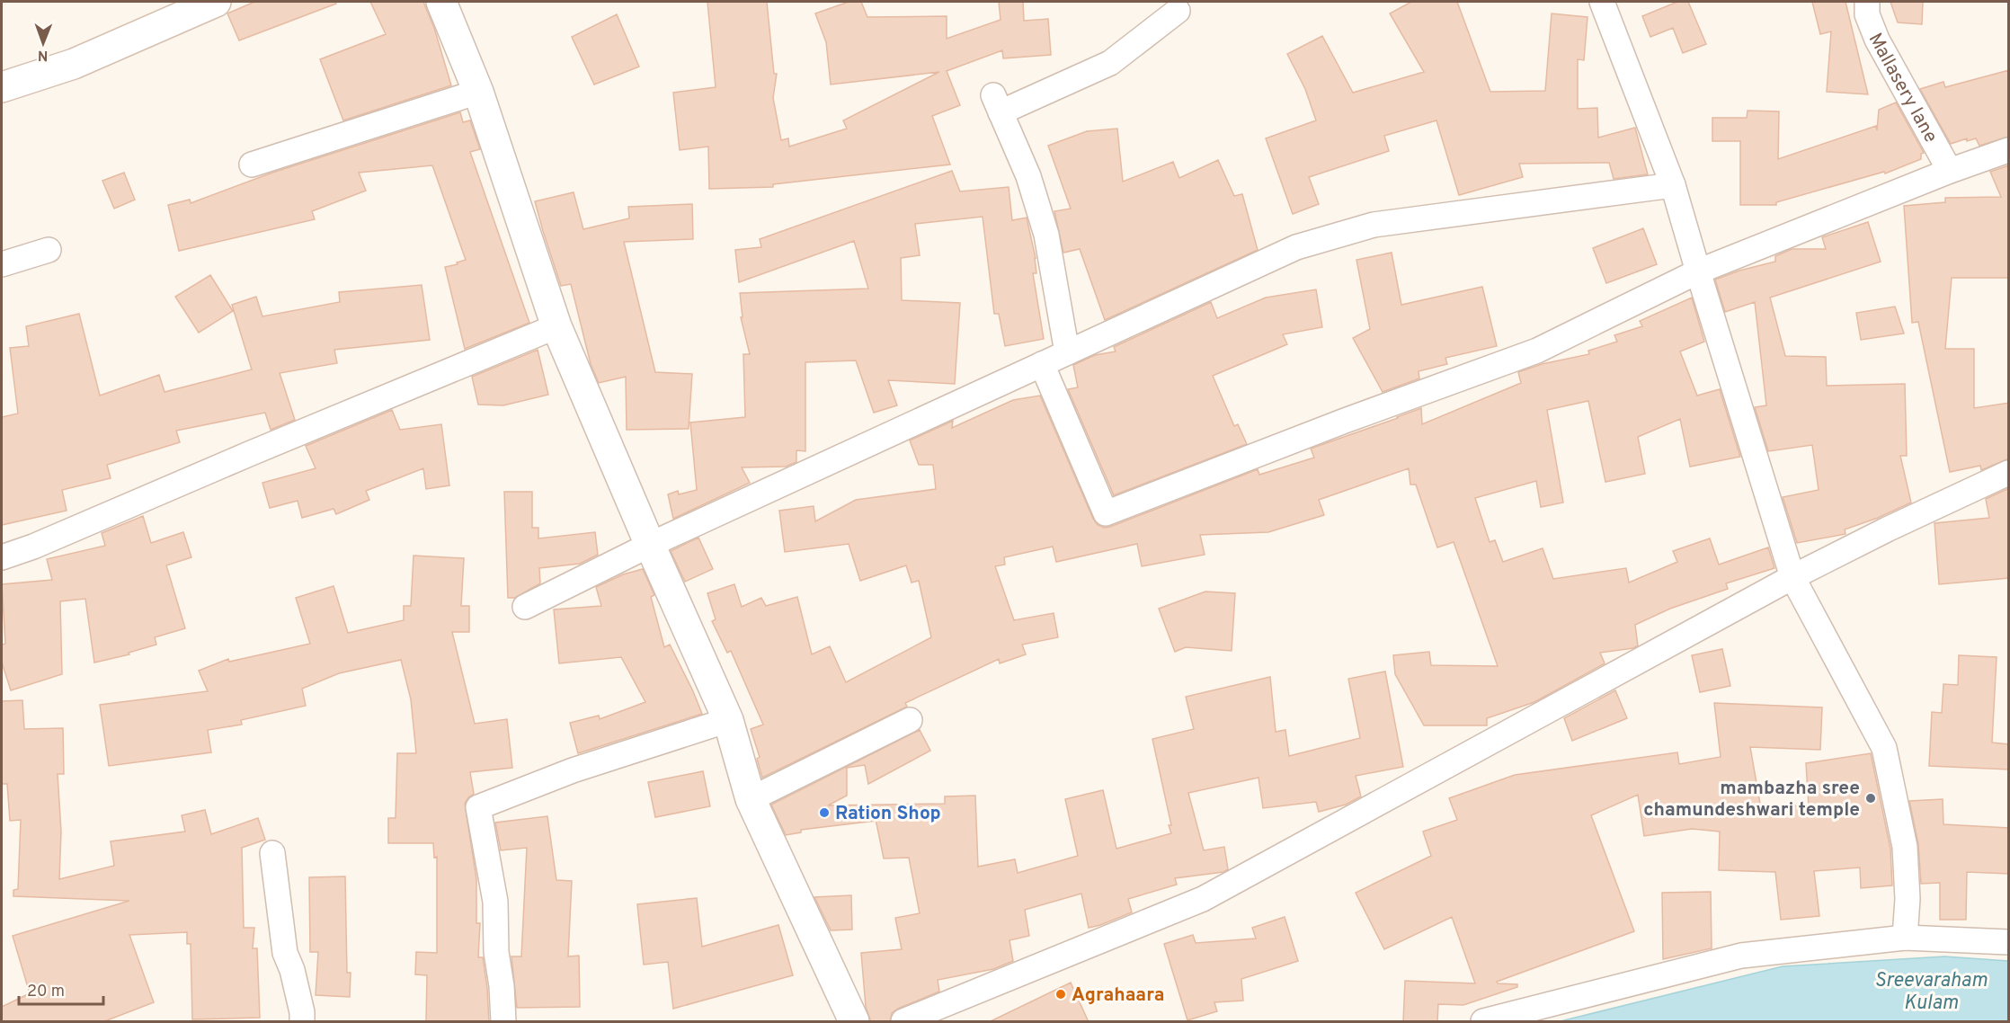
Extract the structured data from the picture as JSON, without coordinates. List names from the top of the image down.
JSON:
{
  "streets": {
    "street": ["Mallasery lane"]
  },
  "water": ["Sreevaraham Kulam"],
  "places": ["mambazha sree chamundeshwari temple", "Ration Shop", "Agrahaara"],
  "scale_bar": "20 m",
  "north": "bottom"
}
